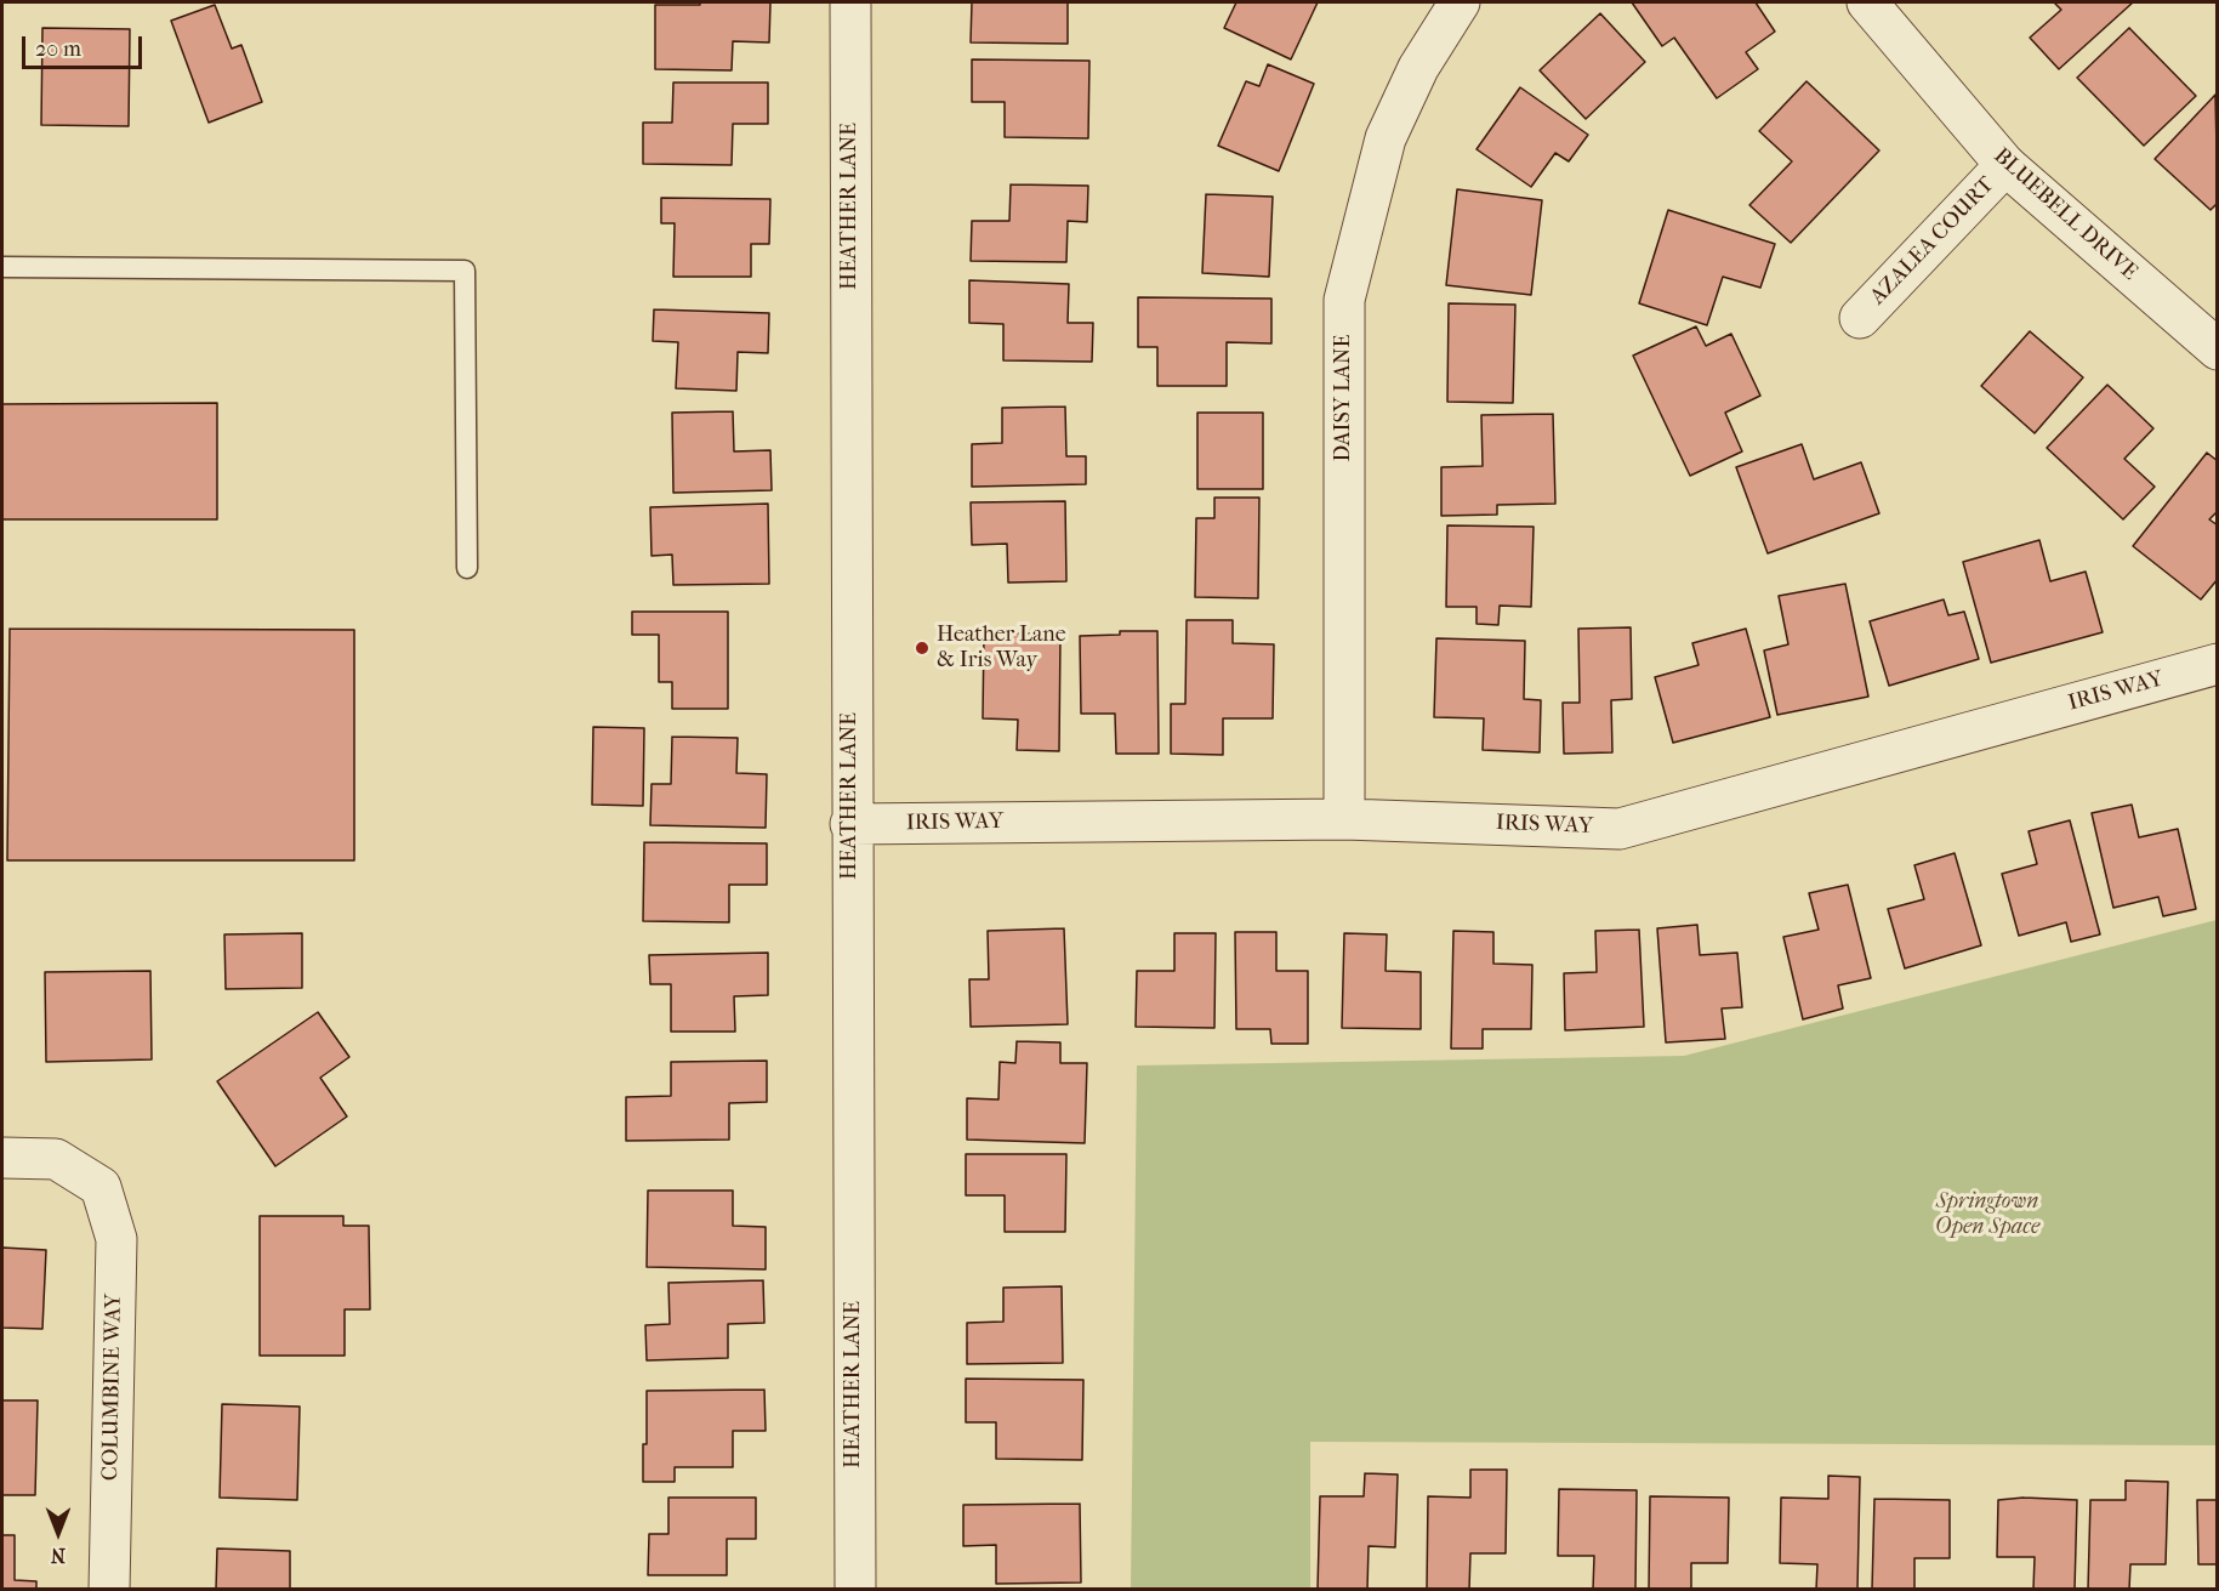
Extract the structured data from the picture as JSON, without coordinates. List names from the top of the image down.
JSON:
{
  "streets": {
    "street": [
      "HEATHER LANE",
      "BLUEBELL DRIVE",
      "AZALEA COURT",
      "DAISY LANE",
      "IRIS WAY",
      "COLUMBINE WAY"
    ]
  },
  "crossings": [
    ["HEATHER LANE", "IRIS WAY"],
    ["BLUEBELL DRIVE", "AZALEA COURT"],
    ["DAISY LANE", "IRIS WAY"]
  ],
  "parks": ["Springtown Open Space"],
  "places": ["Heather Lane & Iris Way"],
  "scale_bar": "20 m",
  "north": "bottom"
}
